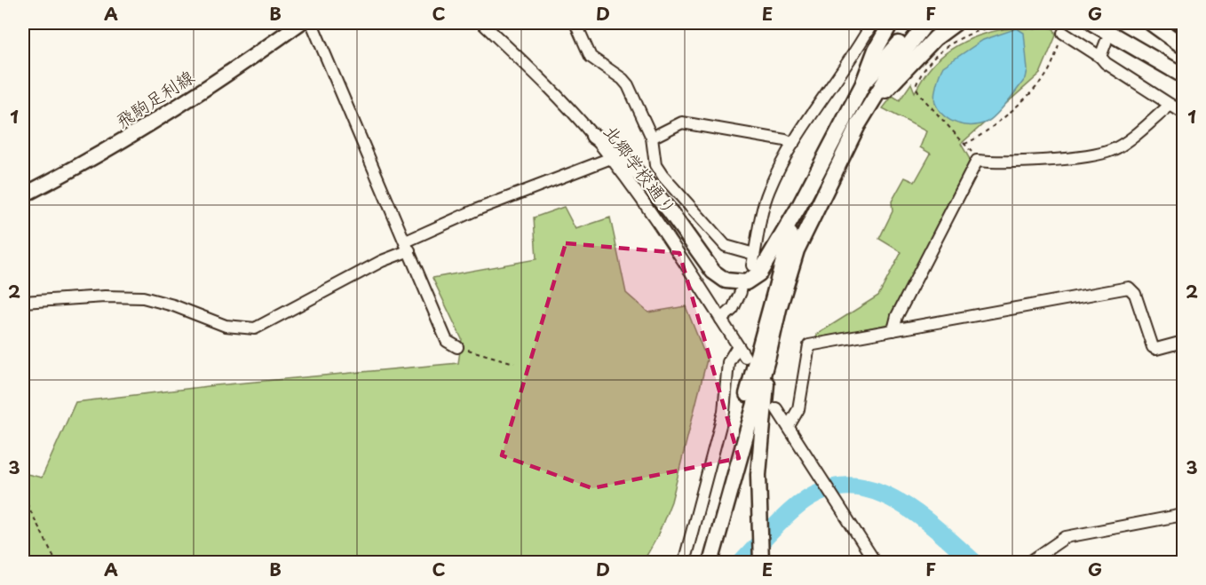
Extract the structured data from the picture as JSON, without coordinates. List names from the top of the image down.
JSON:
{
  "streets": {
    "main road": ["飛駒足利線"],
    "street": ["北郷学校通り"]
  },
  "grid": {
    "columns": [
      "A",
      "B",
      "C",
      "D",
      "E",
      "F",
      "G"
    ],
    "rows": ["1", "2", "3"]
  }
}
